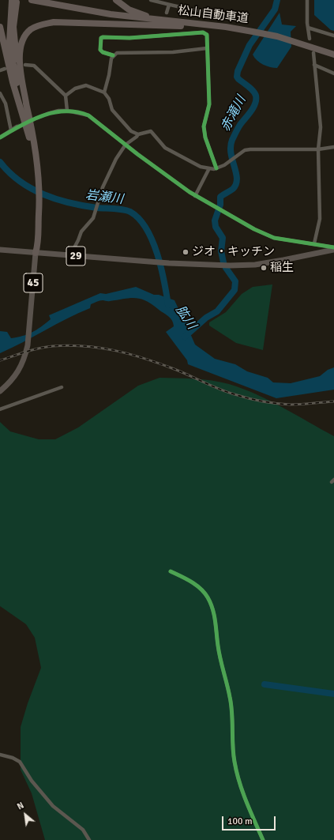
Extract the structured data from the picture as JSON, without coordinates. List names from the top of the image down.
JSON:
{
  "streets": {
    "highway": ["松山自動車道"],
    "main road": ["29", "45"]
  },
  "crossings": [
    ["29", "45"]
  ],
  "water": ["赤滝川", "岩瀬川", "肱川"],
  "places": ["ジオ・キッチン", "稲生"],
  "scale_bar": "100 m",
  "north": "top left"
}
